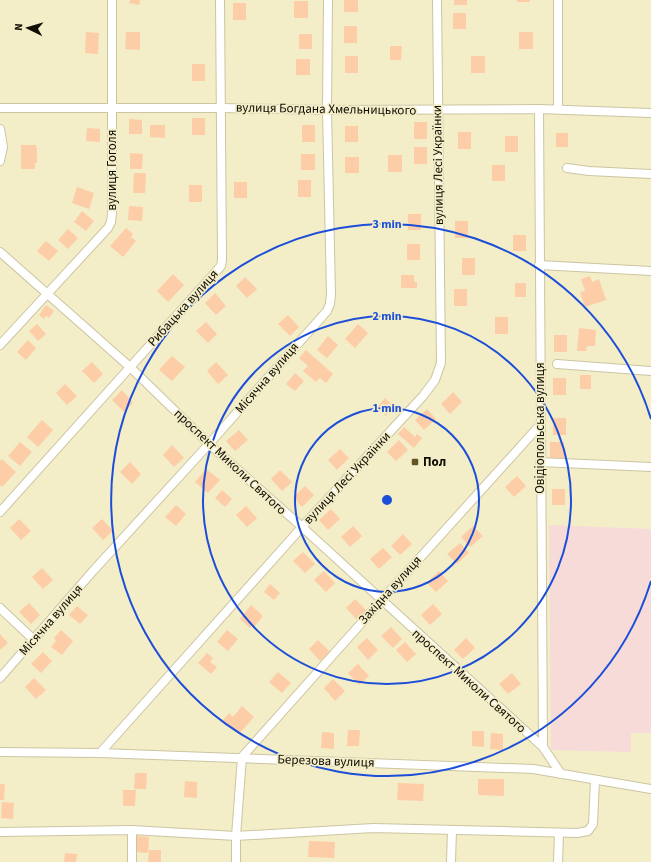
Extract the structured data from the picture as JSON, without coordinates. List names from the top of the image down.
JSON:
{
  "streets": {
    "street": [
      "вулиця Богдана Хмельницького",
      "вулиця Лесі Українки",
      "вулиця Гоголя",
      "Рибацька вулиця",
      "Місячна вулиця",
      "Овідіопольська вулиця",
      "проспект Миколи Святого",
      "Західна вулиця",
      "Березова вулиця"
    ]
  },
  "crossings": [
    ["вулиця Богдана Хмельницького", "вулиця Лесі Українки"],
    ["вулиця Богдана Хмельницького", "вулиця Гоголя"],
    ["вулиця Богдана Хмельницького", "Рибацька вулиця"],
    ["вулиця Богдана Хмельницького", "Місячна вулиця"],
    ["вулиця Богдана Хмельницького", "Овідіопольська вулиця"],
    ["вулиця Лесі Українки", "проспект Миколи Святого"],
    ["вулиця Лесі Українки", "Березова вулиця"],
    ["вулиця Гоголя", "проспект Миколи Святого"],
    ["Рибацька вулиця", "проспект Миколи Святого"],
    ["Місячна вулиця", "проспект Миколи Святого"],
    ["Овідіопольська вулиця", "проспект Миколи Святого"],
    ["Овідіопольська вулиця", "Західна вулиця"],
    ["проспект Миколи Святого", "Західна вулиця"],
    ["проспект Миколи Святого", "Березова вулиця"],
    ["Західна вулиця", "Березова вулиця"]
  ],
  "places": {
    "transit": ["Пол"]
  },
  "north": "left",
  "rings": ["3 min", "2 min", "1 min"]
}
